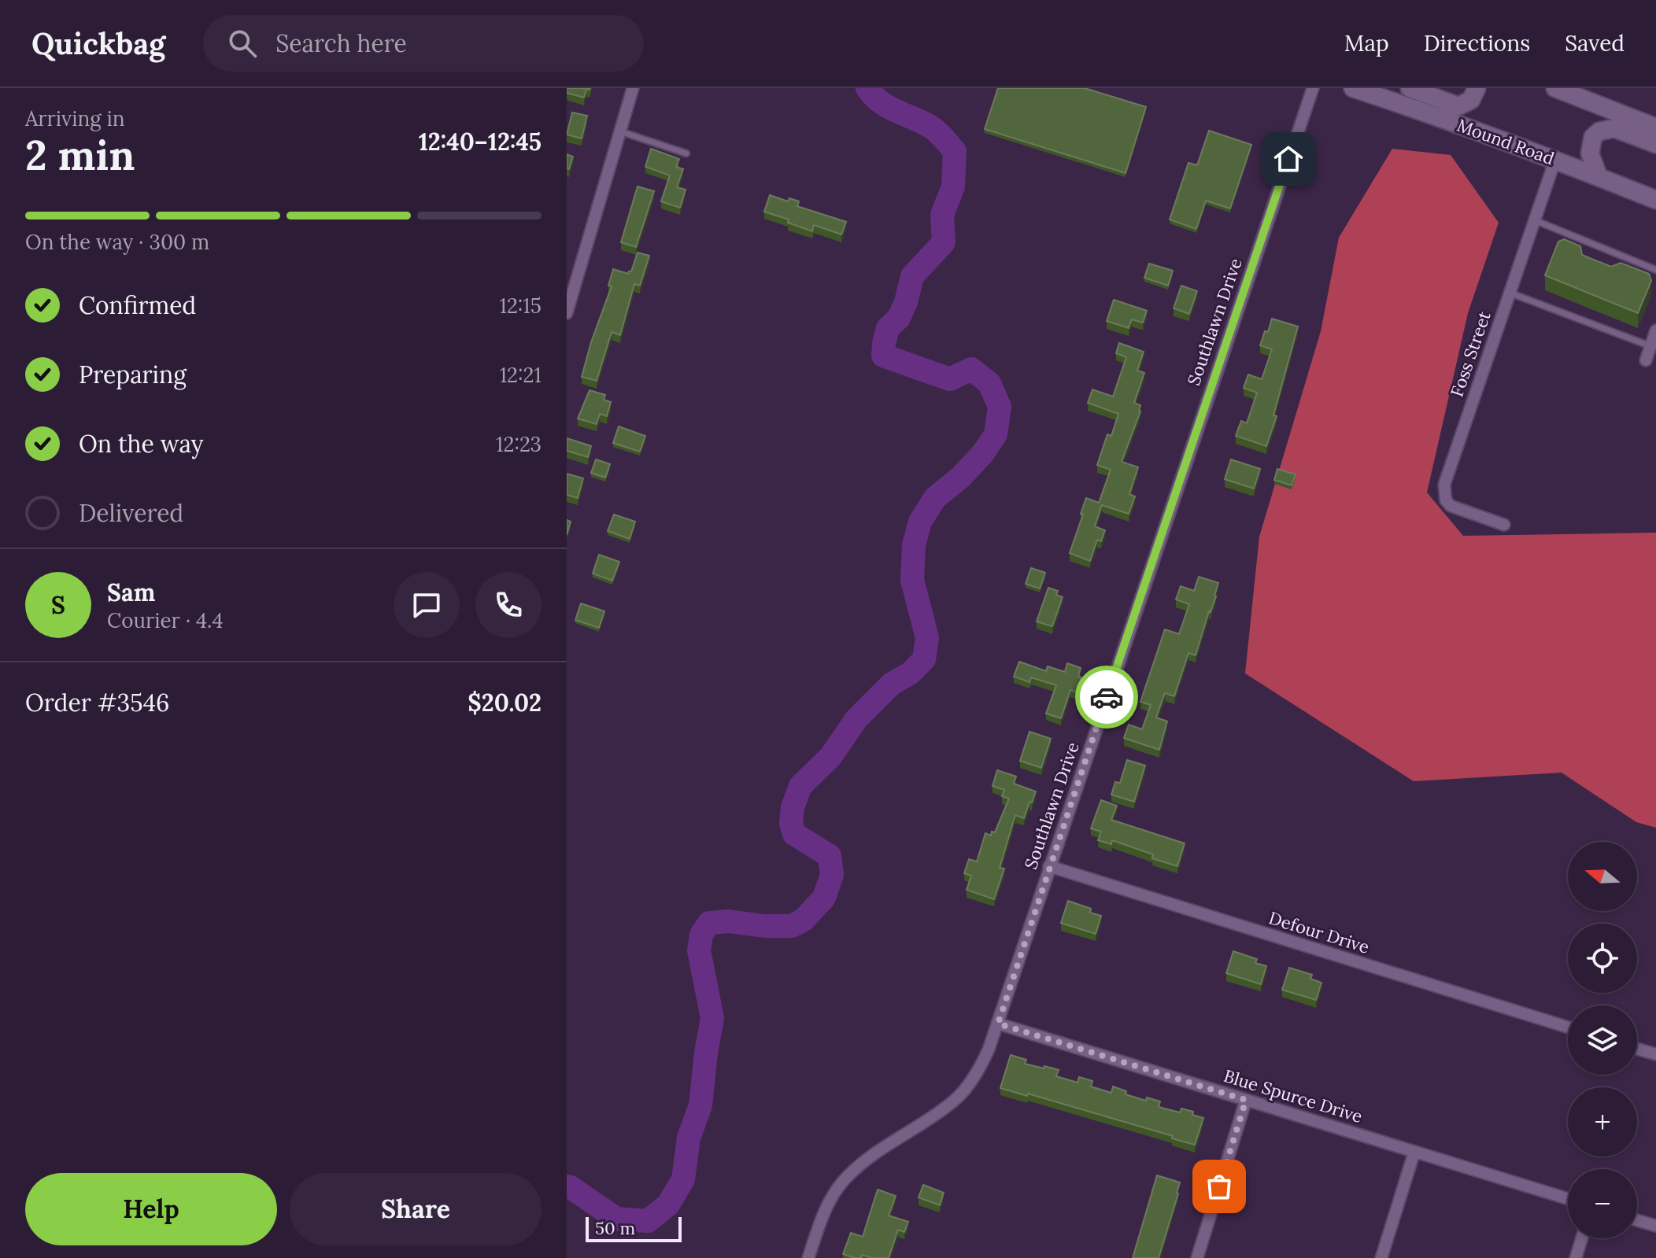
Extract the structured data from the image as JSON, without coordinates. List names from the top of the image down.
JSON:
{
  "streets": {
    "main road": ["Mound Road"],
    "street": [
      "Southlawn Drive",
      "Foss Street",
      "Defour Drive",
      "Blue Spurce Drive"
    ]
  },
  "crossings": [
    ["Mound Road", "Foss Street"],
    ["Southlawn Drive", "Defour Drive"],
    ["Southlawn Drive", "Blue Spurce Drive"]
  ],
  "scale_bar": "50 m",
  "north": "left",
  "page": {
    "header": "Quickbag",
    "search": "Search here",
    "nav": ["Map", "Directions", "Saved"],
    "heading": ["2 min", "Arriving in", "12:40–12:45"],
    "panel": [
      "Sam",
      "Courier · 4.4",
      "Order #3546",
      "$20.02"
    ],
    "bar": "On the way · 300 m",
    "list": [
      ["Confirmed", "12:15"],
      ["Preparing", "12:21"],
      ["On the way", "12:23"],
      "Delivered"
    ],
    "round": "S",
    "map_buttons": ["+", "−"],
    "buttons": ["Help", "Share"],
    "scale": "50 m"
  }
}
